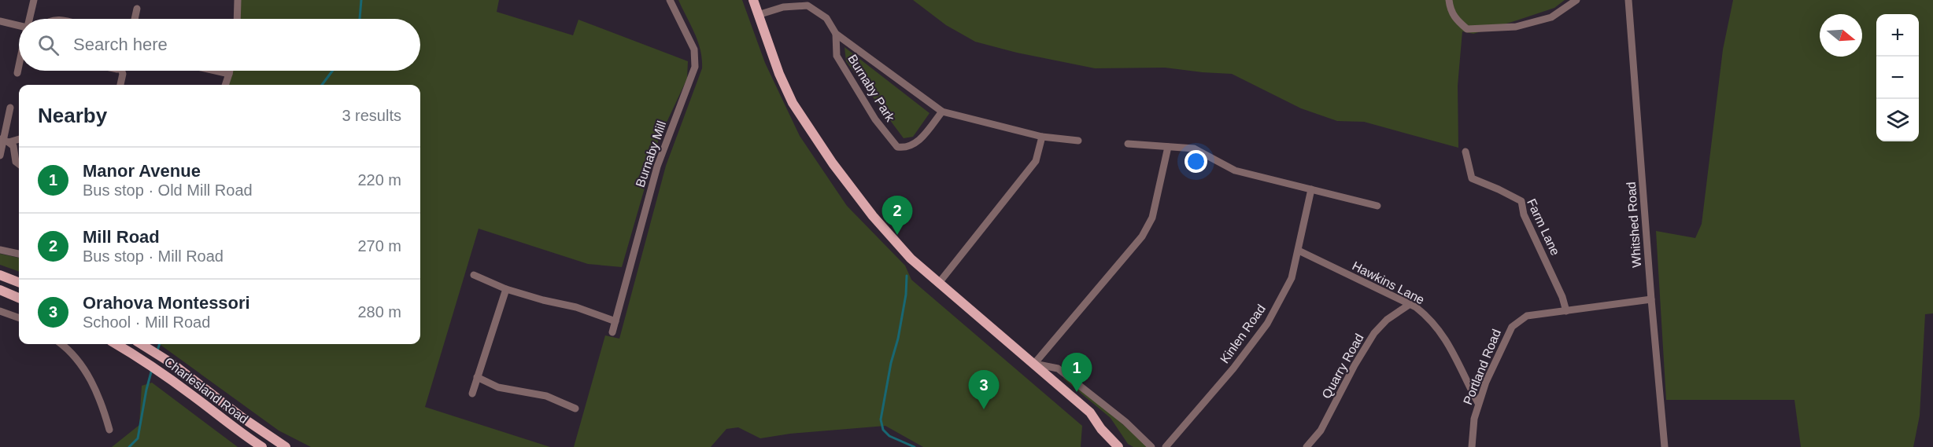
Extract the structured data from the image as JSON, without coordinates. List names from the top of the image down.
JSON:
{
  "streets": {
    "main road": ["Charlesland Road"],
    "street": [
      "Burnaby Park",
      "Burnaby Mill",
      "Whitshed Road",
      "Farm Lane",
      "Hawkins Lane",
      "Kinlen Road",
      "Quarry Road",
      "Portland Road"
    ]
  },
  "crossings": [
    ["Whitshed Road", "Portland Road"],
    ["Farm Lane", "Portland Road"],
    ["Hawkins Lane", "Kinlen Road"],
    ["Hawkins Lane", "Quarry Road"],
    ["Hawkins Lane", "Portland Road"]
  ],
  "north": "right",
  "page": {
    "map_buttons": ["+", "−"],
    "search": "Search here",
    "heading": ["Nearby", "3 results"],
    "list": [
      {
        "mark": "1",
        "name": "Manor Avenue",
        "note": "Bus stop · Old Mill Road",
        "value": "220 m"
      },
      {
        "mark": "2",
        "name": "Mill Road",
        "note": "Bus stop · Mill Road",
        "value": "270 m"
      },
      {
        "mark": "3",
        "name": "Orahova Montessori",
        "note": "School · Mill Road",
        "value": "280 m"
      }
    ],
    "pins": ["2", "1", "3"]
  }
}
